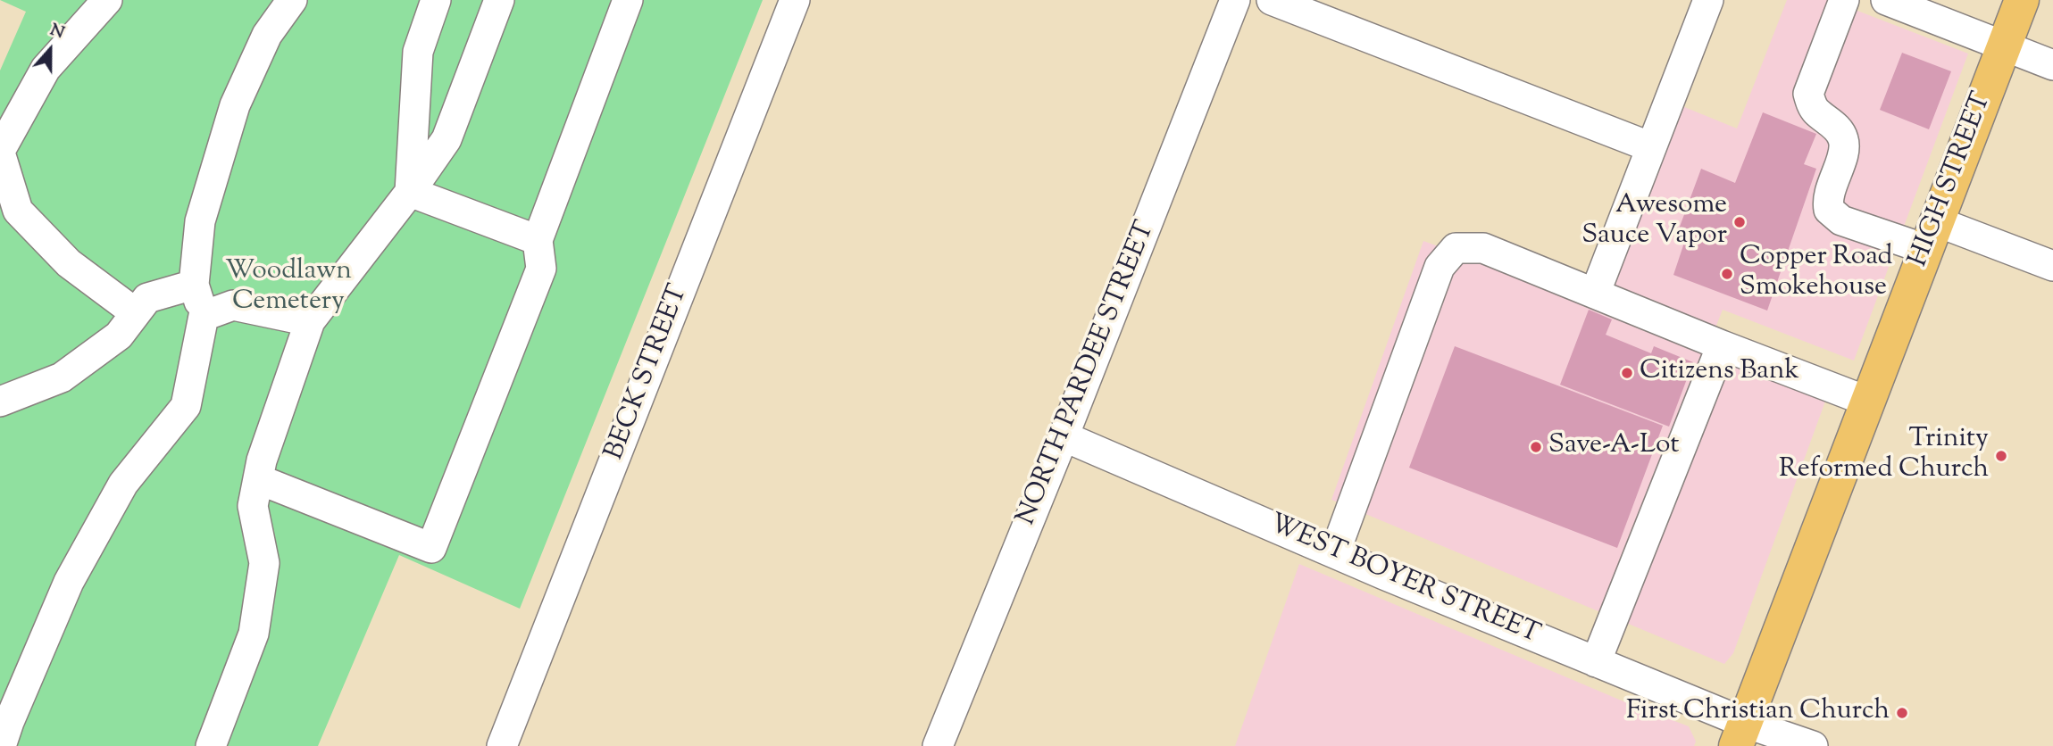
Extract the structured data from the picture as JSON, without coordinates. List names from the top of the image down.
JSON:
{
  "streets": {
    "main road": ["HIGH STREET"],
    "street": ["BECK STREET", "NORTH PARDEE STREET", "WEST BOYER STREET"]
  },
  "crossings": [
    ["HIGH STREET", "WEST BOYER STREET"],
    ["NORTH PARDEE STREET", "WEST BOYER STREET"]
  ],
  "parks": ["Woodlawn Cemetery"],
  "places": [
    "Awesome Sauce Vapor",
    "Copper Road Smokehouse",
    "Citizens Bank",
    "Save-A-Lot",
    "Trinity Reformed Church",
    "First Christian Church"
  ],
  "north": "top"
}
